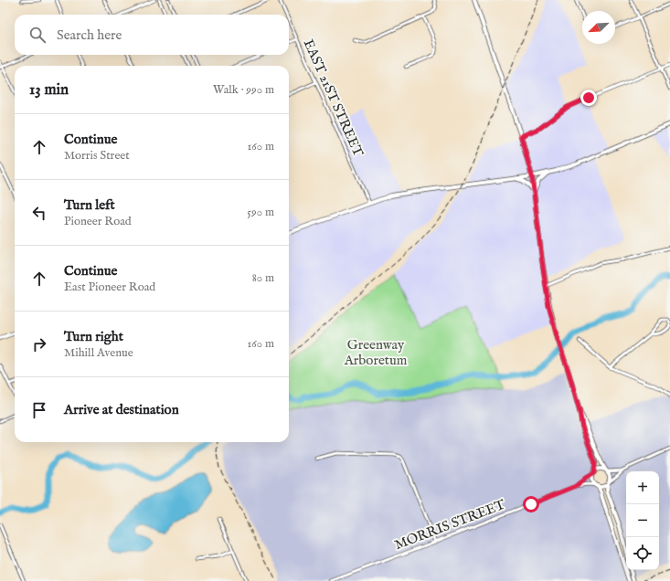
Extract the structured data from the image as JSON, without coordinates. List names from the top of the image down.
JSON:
{
  "streets": {
    "street": ["EAST 21ST STREET", "MORRIS STREET"]
  },
  "parks": ["Greenway Arboretum"],
  "north": "bottom left",
  "page": {
    "search": "Search here",
    "heading": ["13 min", "Walk · 990 m"],
    "list": [
      ["Continue", "Morris Street", "160 m"],
      ["Turn left", "Pioneer Road", "590 m"],
      ["Continue", "East Pioneer Road", "80 m"],
      ["Turn right", "Mihill Avenue", "160 m"],
      "Arrive at destination"
    ],
    "map_buttons": ["+", "−"]
  }
}
